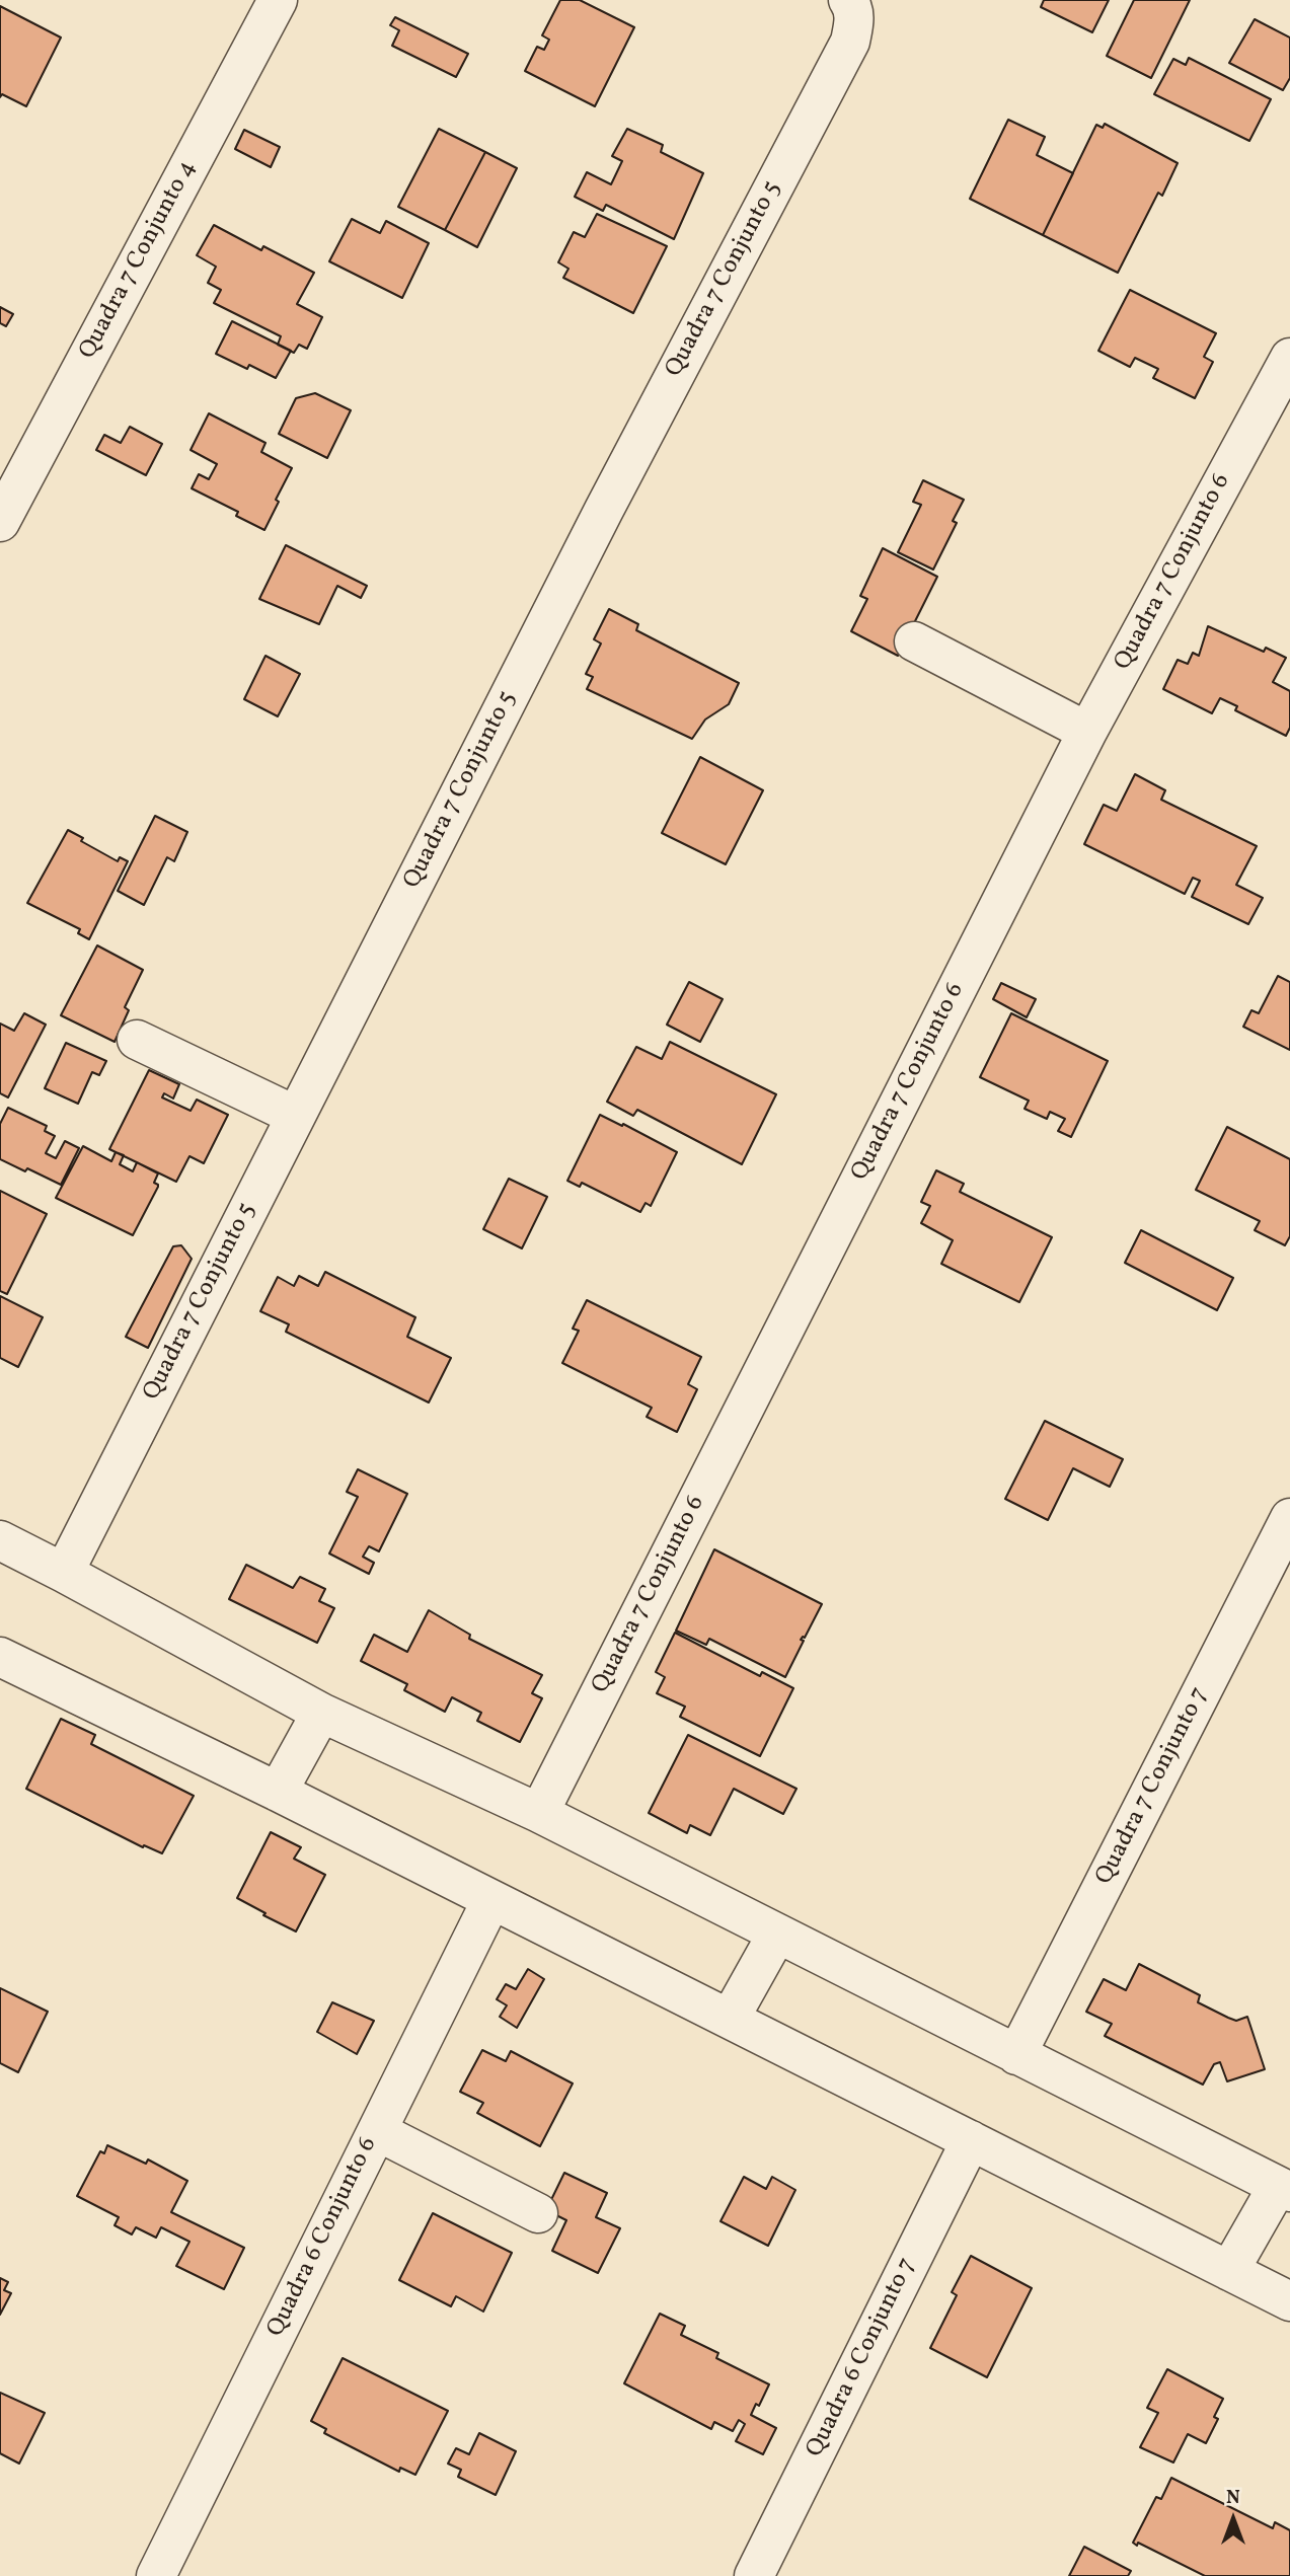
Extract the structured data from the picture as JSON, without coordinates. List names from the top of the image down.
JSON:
{
  "streets": {
    "street": [
      "Quadra 7 Conjunto 4",
      "Quadra 7 Conjunto 5",
      "Quadra 7 Conjunto 6",
      "Quadra 7 Conjunto 7",
      "Quadra 6 Conjunto 6",
      "Quadra 6 Conjunto 7"
    ]
  },
  "north": "top"
}
